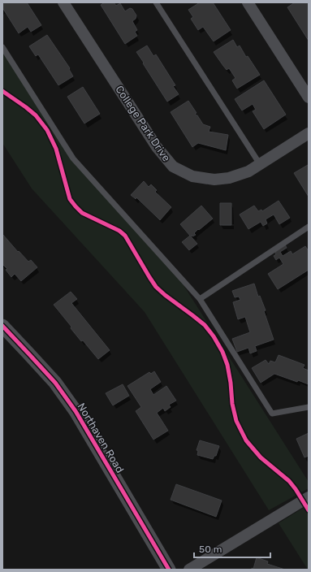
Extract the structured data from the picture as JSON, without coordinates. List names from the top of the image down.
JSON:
{
  "streets": {
    "street": ["College Park Drive", "Northaven Road"]
  },
  "scale_bar": "50 m"
}
